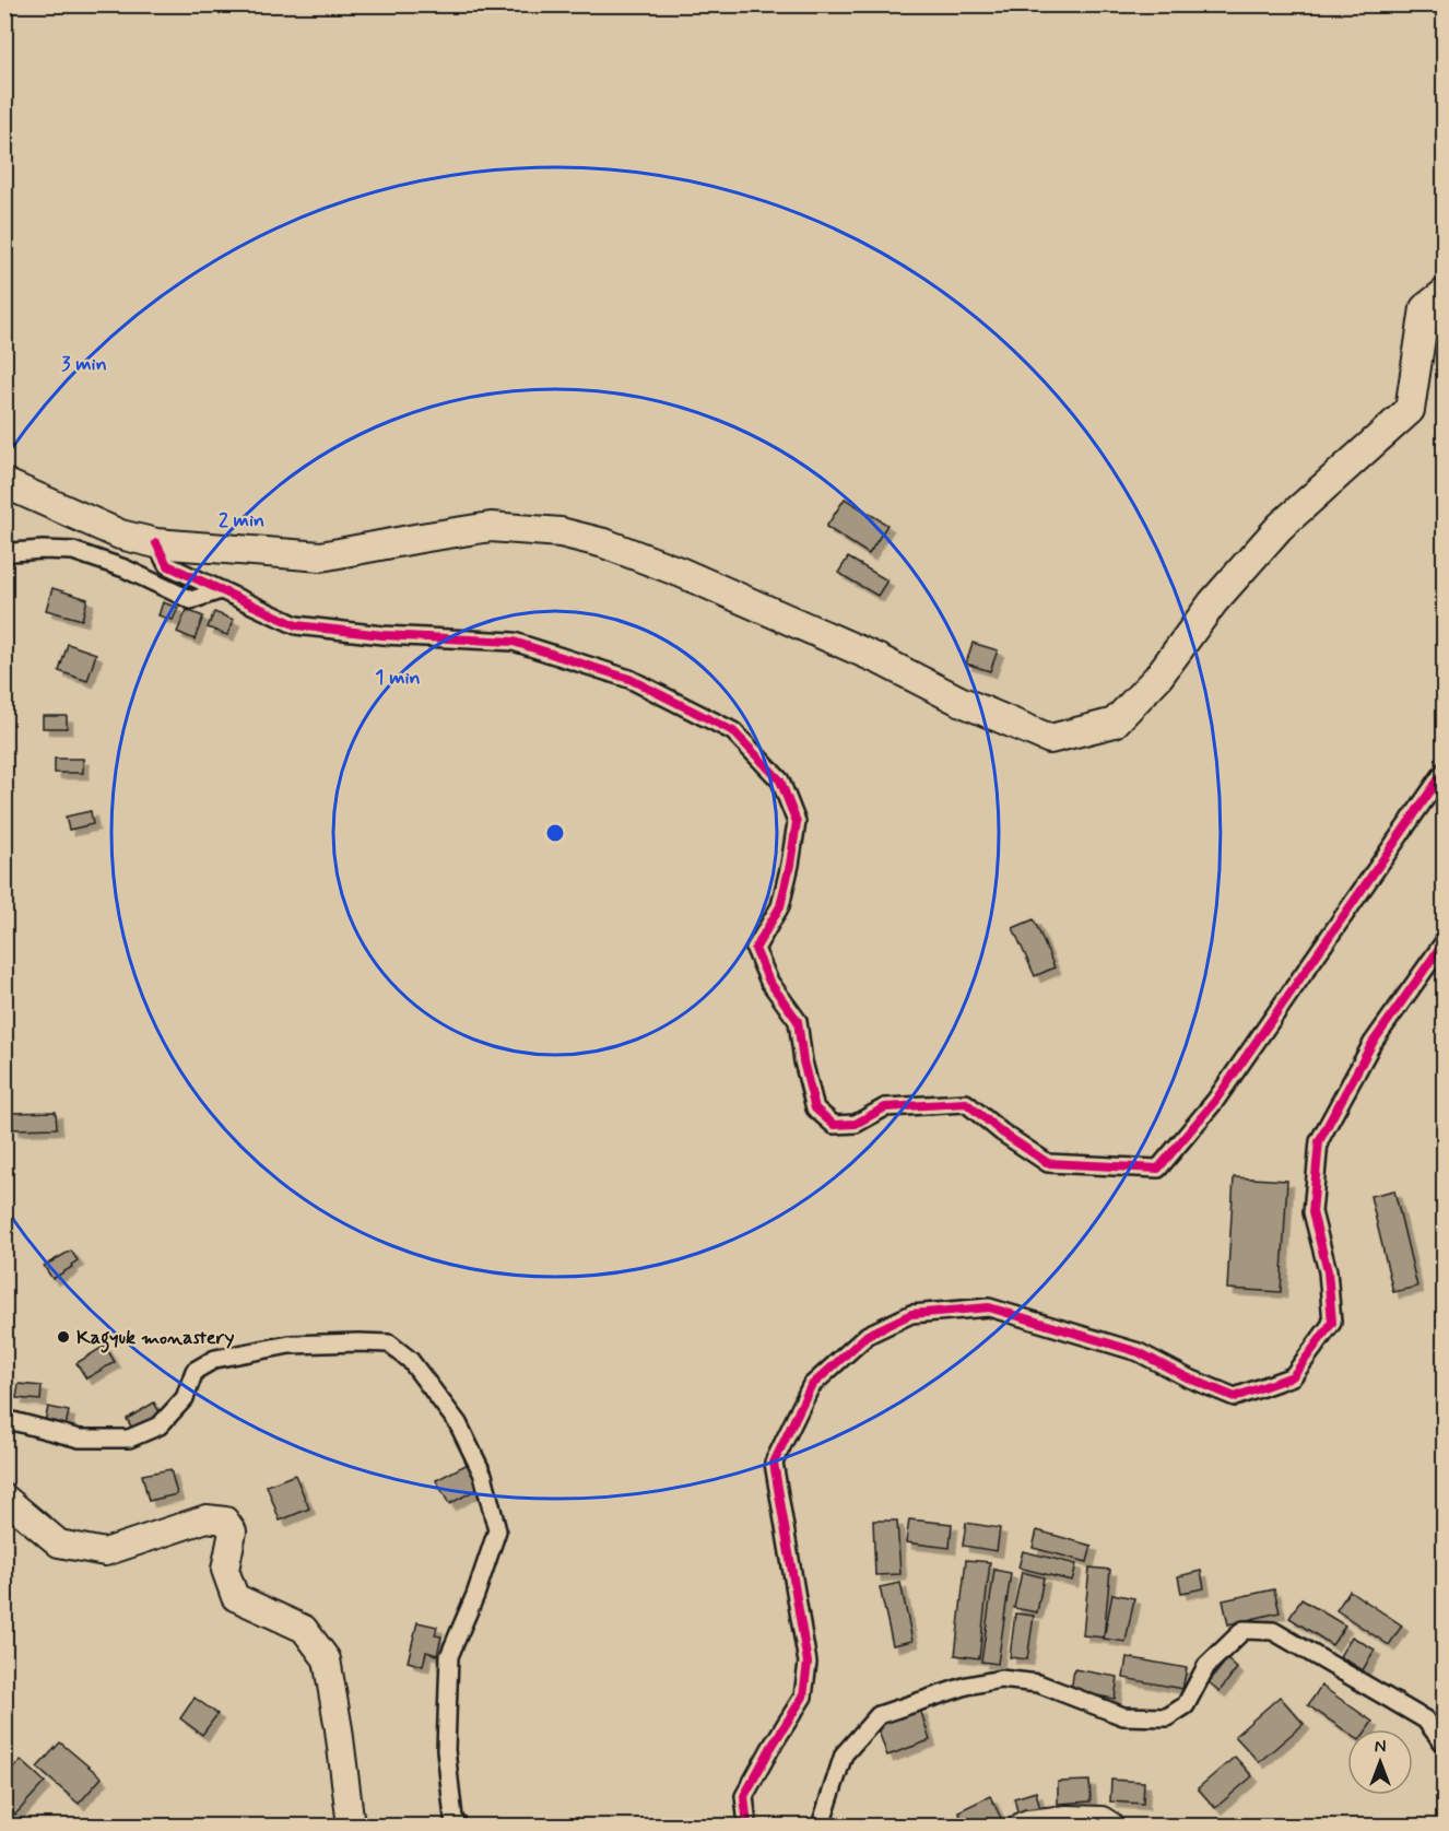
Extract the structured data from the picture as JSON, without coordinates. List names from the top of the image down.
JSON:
{
  "places": ["Kagyuk monastery"],
  "north": "top",
  "rings": ["3 min", "2 min", "1 min"]
}
